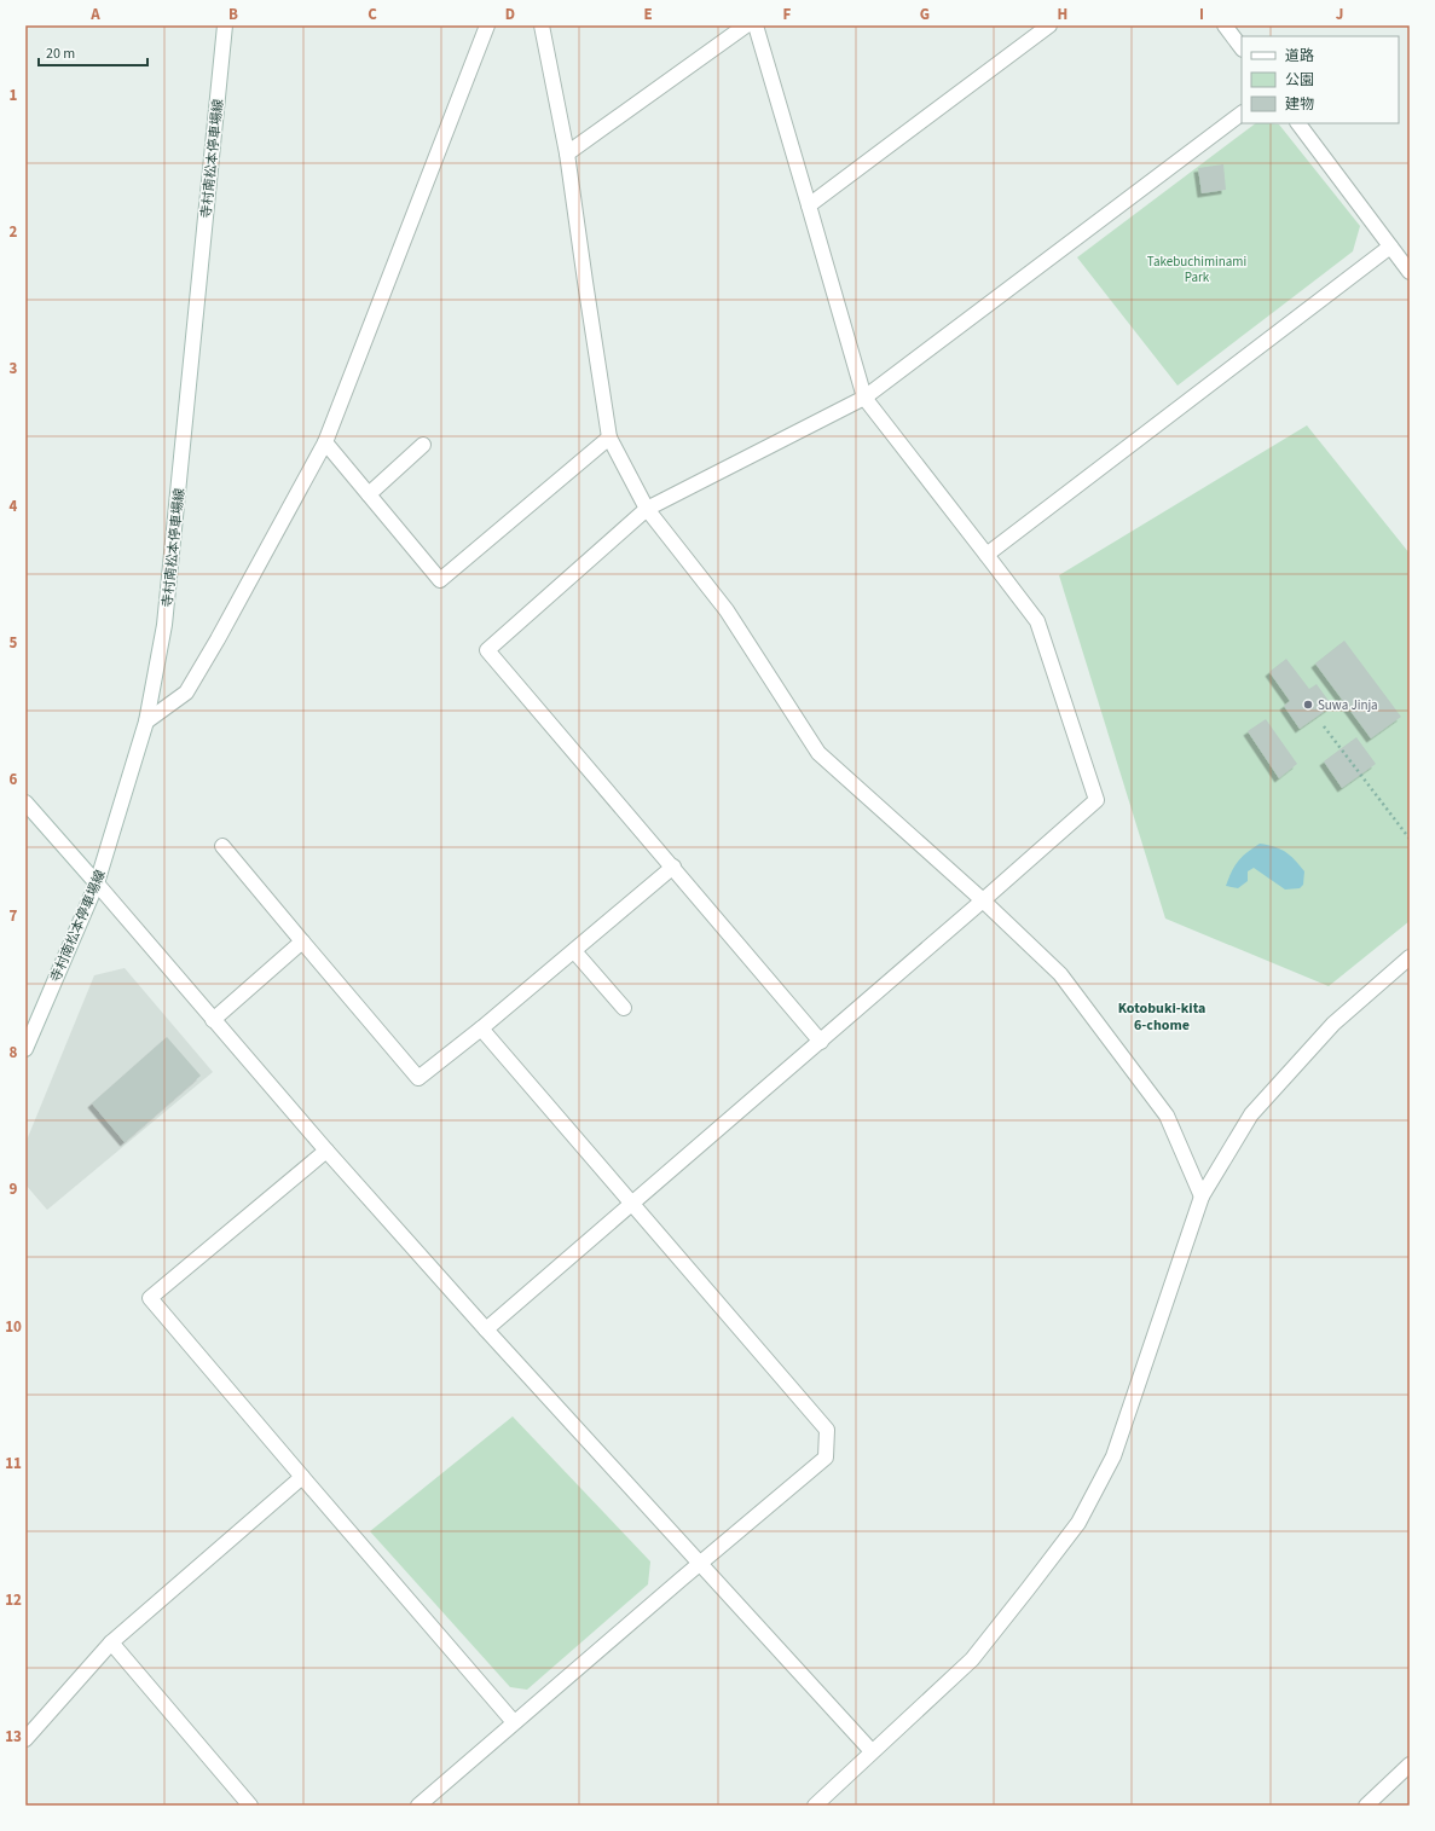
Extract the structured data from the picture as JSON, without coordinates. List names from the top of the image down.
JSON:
{
  "streets": {
    "street": ["寺村南松本停車場線"]
  },
  "districts": ["Kotobuki-kita 6-chome"],
  "parks": ["Takebuchiminami Park"],
  "places": ["Suwa Jinja"],
  "legend": ["道路", "公園", "建物"],
  "scale_bar": "20 m",
  "grid": {
    "columns": [
      "A",
      "B",
      "C",
      "D",
      "E",
      "F",
      "G",
      "H",
      "I",
      "J"
    ],
    "rows": [
      "1",
      "2",
      "3",
      "4",
      "5",
      "6",
      "7",
      "8",
      "9",
      "10",
      "11",
      "12",
      "13"
    ]
  }
}
